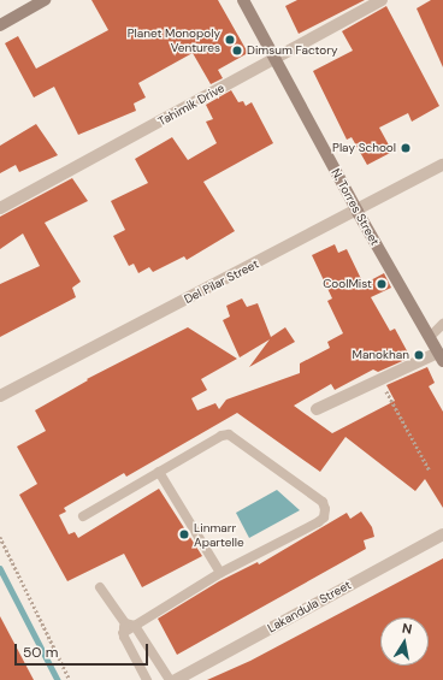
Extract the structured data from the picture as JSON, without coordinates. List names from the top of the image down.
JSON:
{
  "streets": {
    "street": [
      "Tahimik Drive",
      "N. Torres Street",
      "Del Pilar Street",
      "Lakandula Street"
    ]
  },
  "crossings": [
    ["Tahimik Drive", "N. Torres Street"],
    ["N. Torres Street", "Del Pilar Street"]
  ],
  "places": [
    "Planet Monopoly Ventures",
    "Dimsum Factory",
    "Play School",
    "CoolMist",
    "Manokhan",
    "Linmarr Apartelle"
  ],
  "scale_bar": "50 m",
  "north": "top"
}
